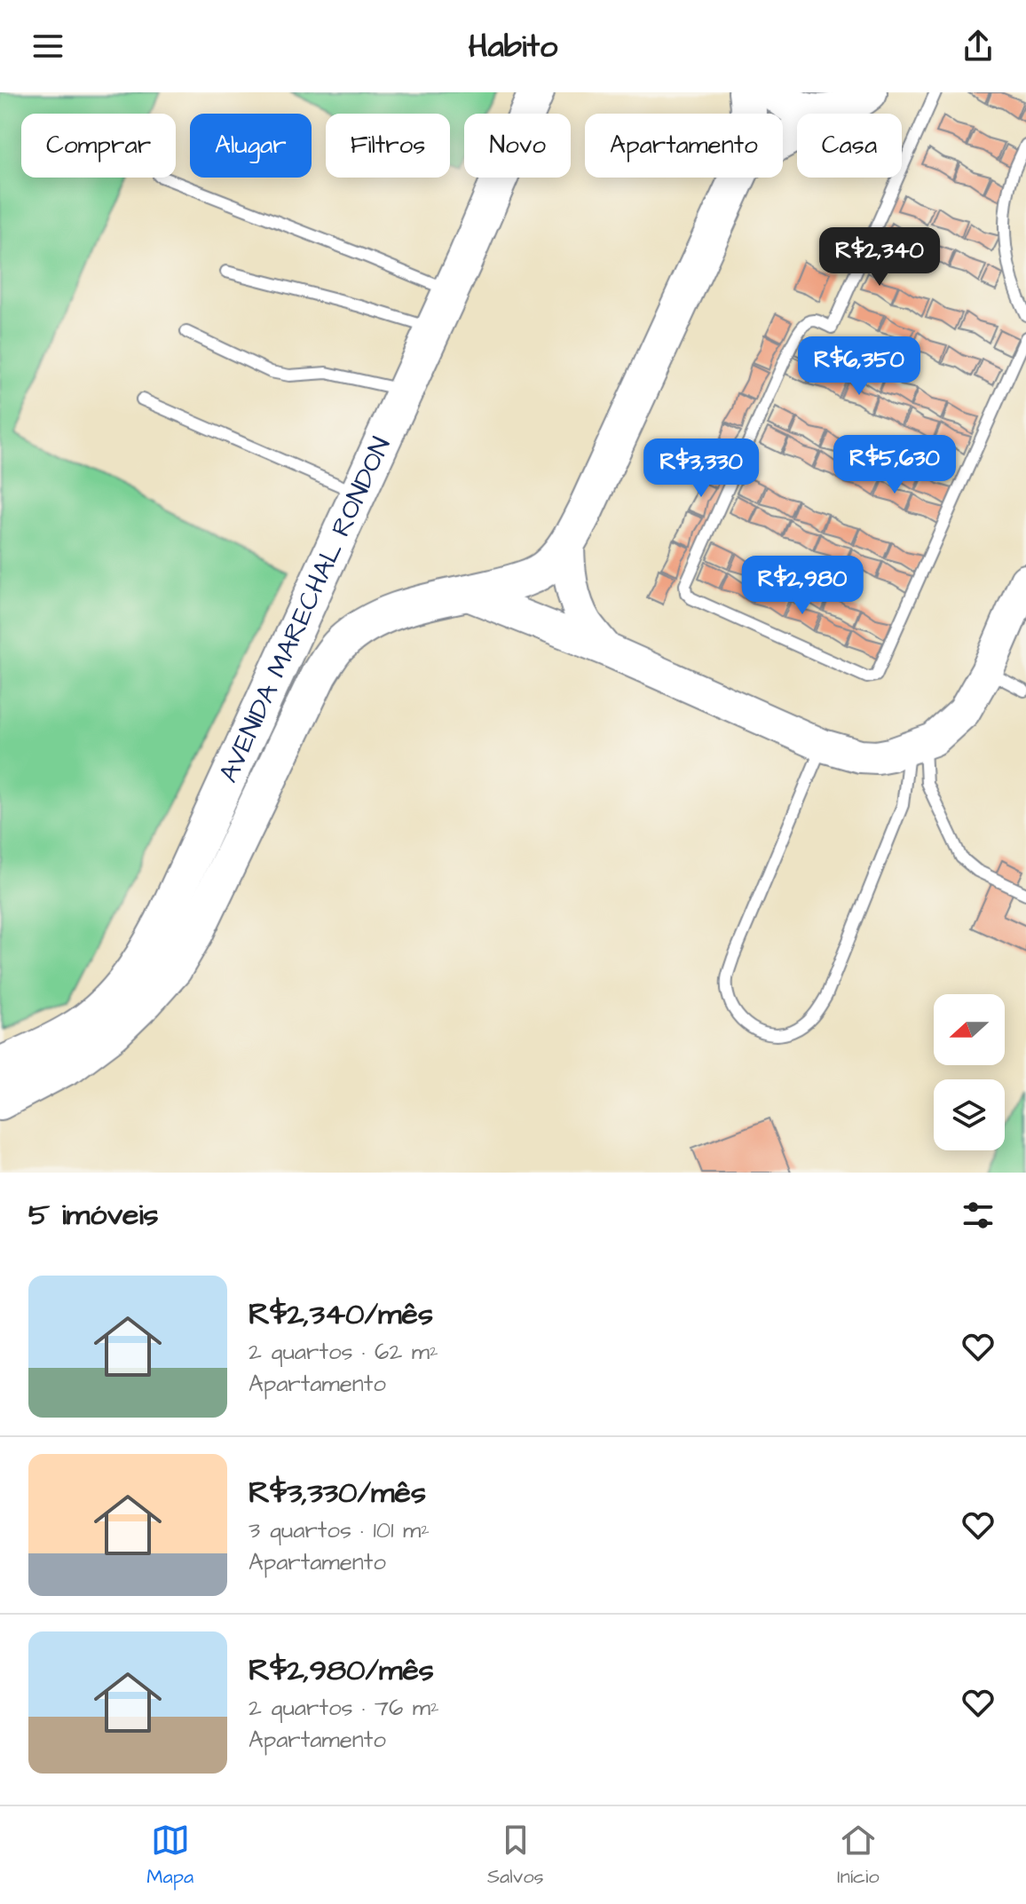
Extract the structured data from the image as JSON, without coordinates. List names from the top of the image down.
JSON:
{
  "streets": {
    "main road": ["AVENIDA MARECHAL RONDON"]
  },
  "north": "left",
  "page": {
    "header": "Habito",
    "chip": [
      "Comprar",
      "Alugar",
      "Filtros",
      "Novo",
      "Apartamento",
      "Casa"
    ],
    "price": [
      "R$2,340",
      "R$6,350",
      "R$5,630",
      "R$3,330",
      "R$2,980"
    ],
    "heading": "5 imóveis",
    "list": [
      {
        "name": "R$2,340/mês",
        "note": "2 quartos · 62 m² · Apartamento"
      },
      {
        "name": "R$3,330/mês",
        "note": "3 quartos · 101 m² · Apartamento"
      },
      {
        "name": "R$2,980/mês",
        "note": "2 quartos · 76 m² · Apartamento"
      }
    ],
    "tabs": ["Mapa", "Salvos", "Início"]
  }
}
